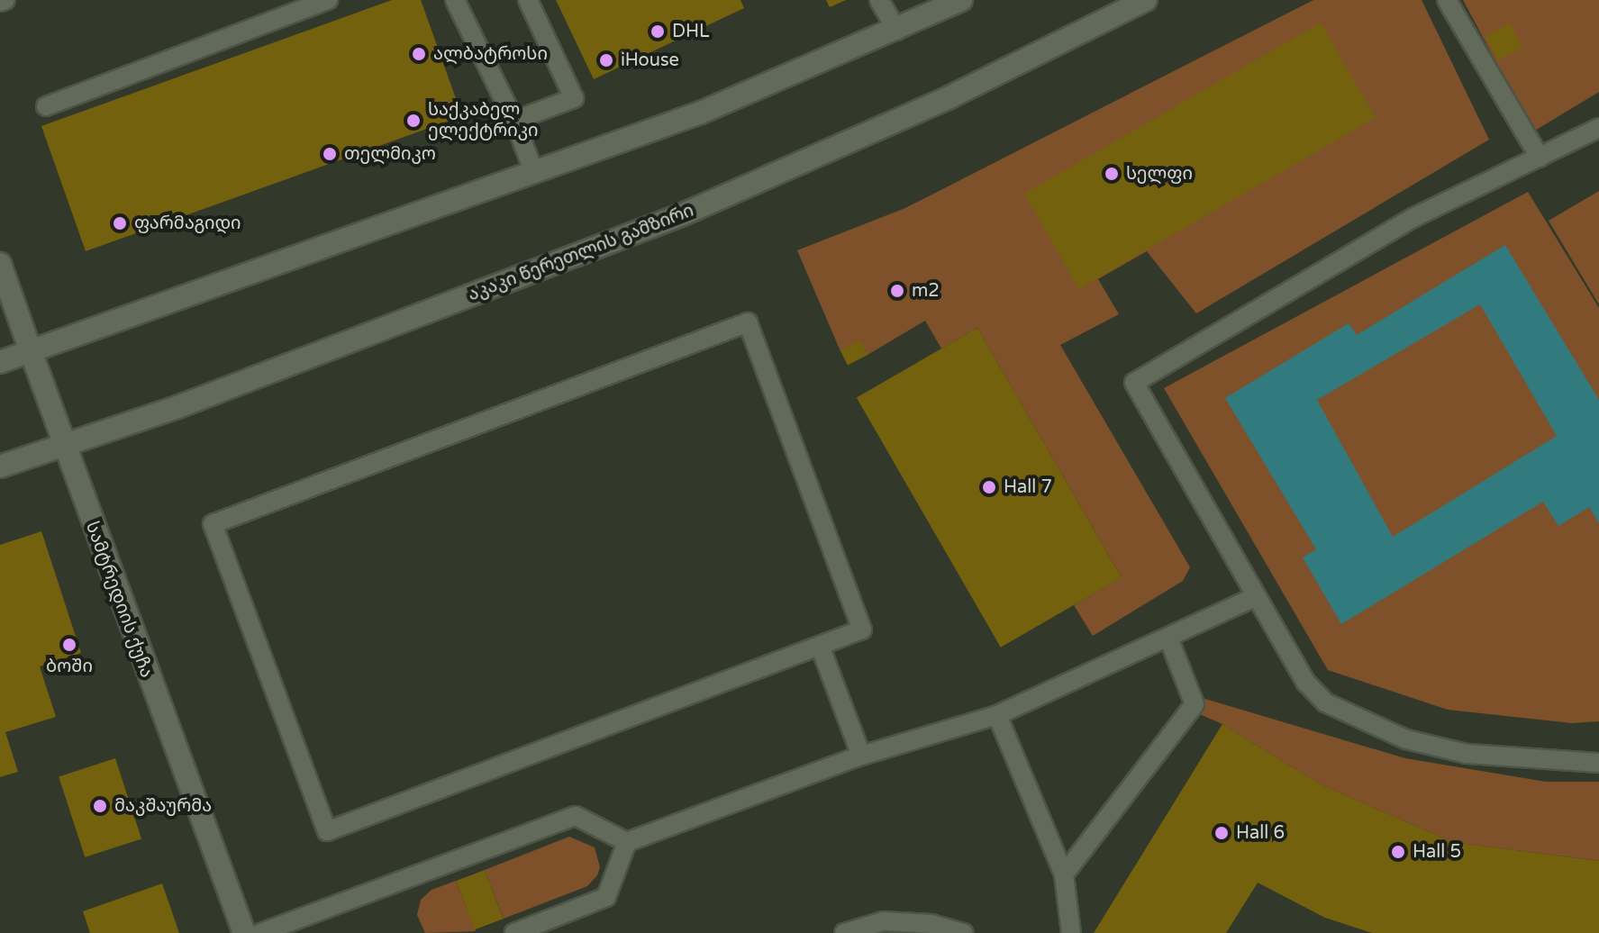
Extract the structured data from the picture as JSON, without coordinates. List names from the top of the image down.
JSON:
{
  "streets": {
    "main road": ["აკაკი წერეთლის გამზირი", "სამტრედიის ქუჩა"]
  },
  "crossings": [
    ["აკაკი წერეთლის გამზირი", "სამტრედიის ქუჩა"]
  ],
  "places": [
    "DHL",
    "ალბატროსი",
    "iHouse",
    "საქკაბელ ელექტრიკი",
    "თელმიკო",
    "სელფი",
    "ფარმაგიდი",
    "m2",
    "Hall 7",
    "ბოში",
    "მაკშაურმა",
    "Hall 6",
    "Hall 5"
  ]
}
